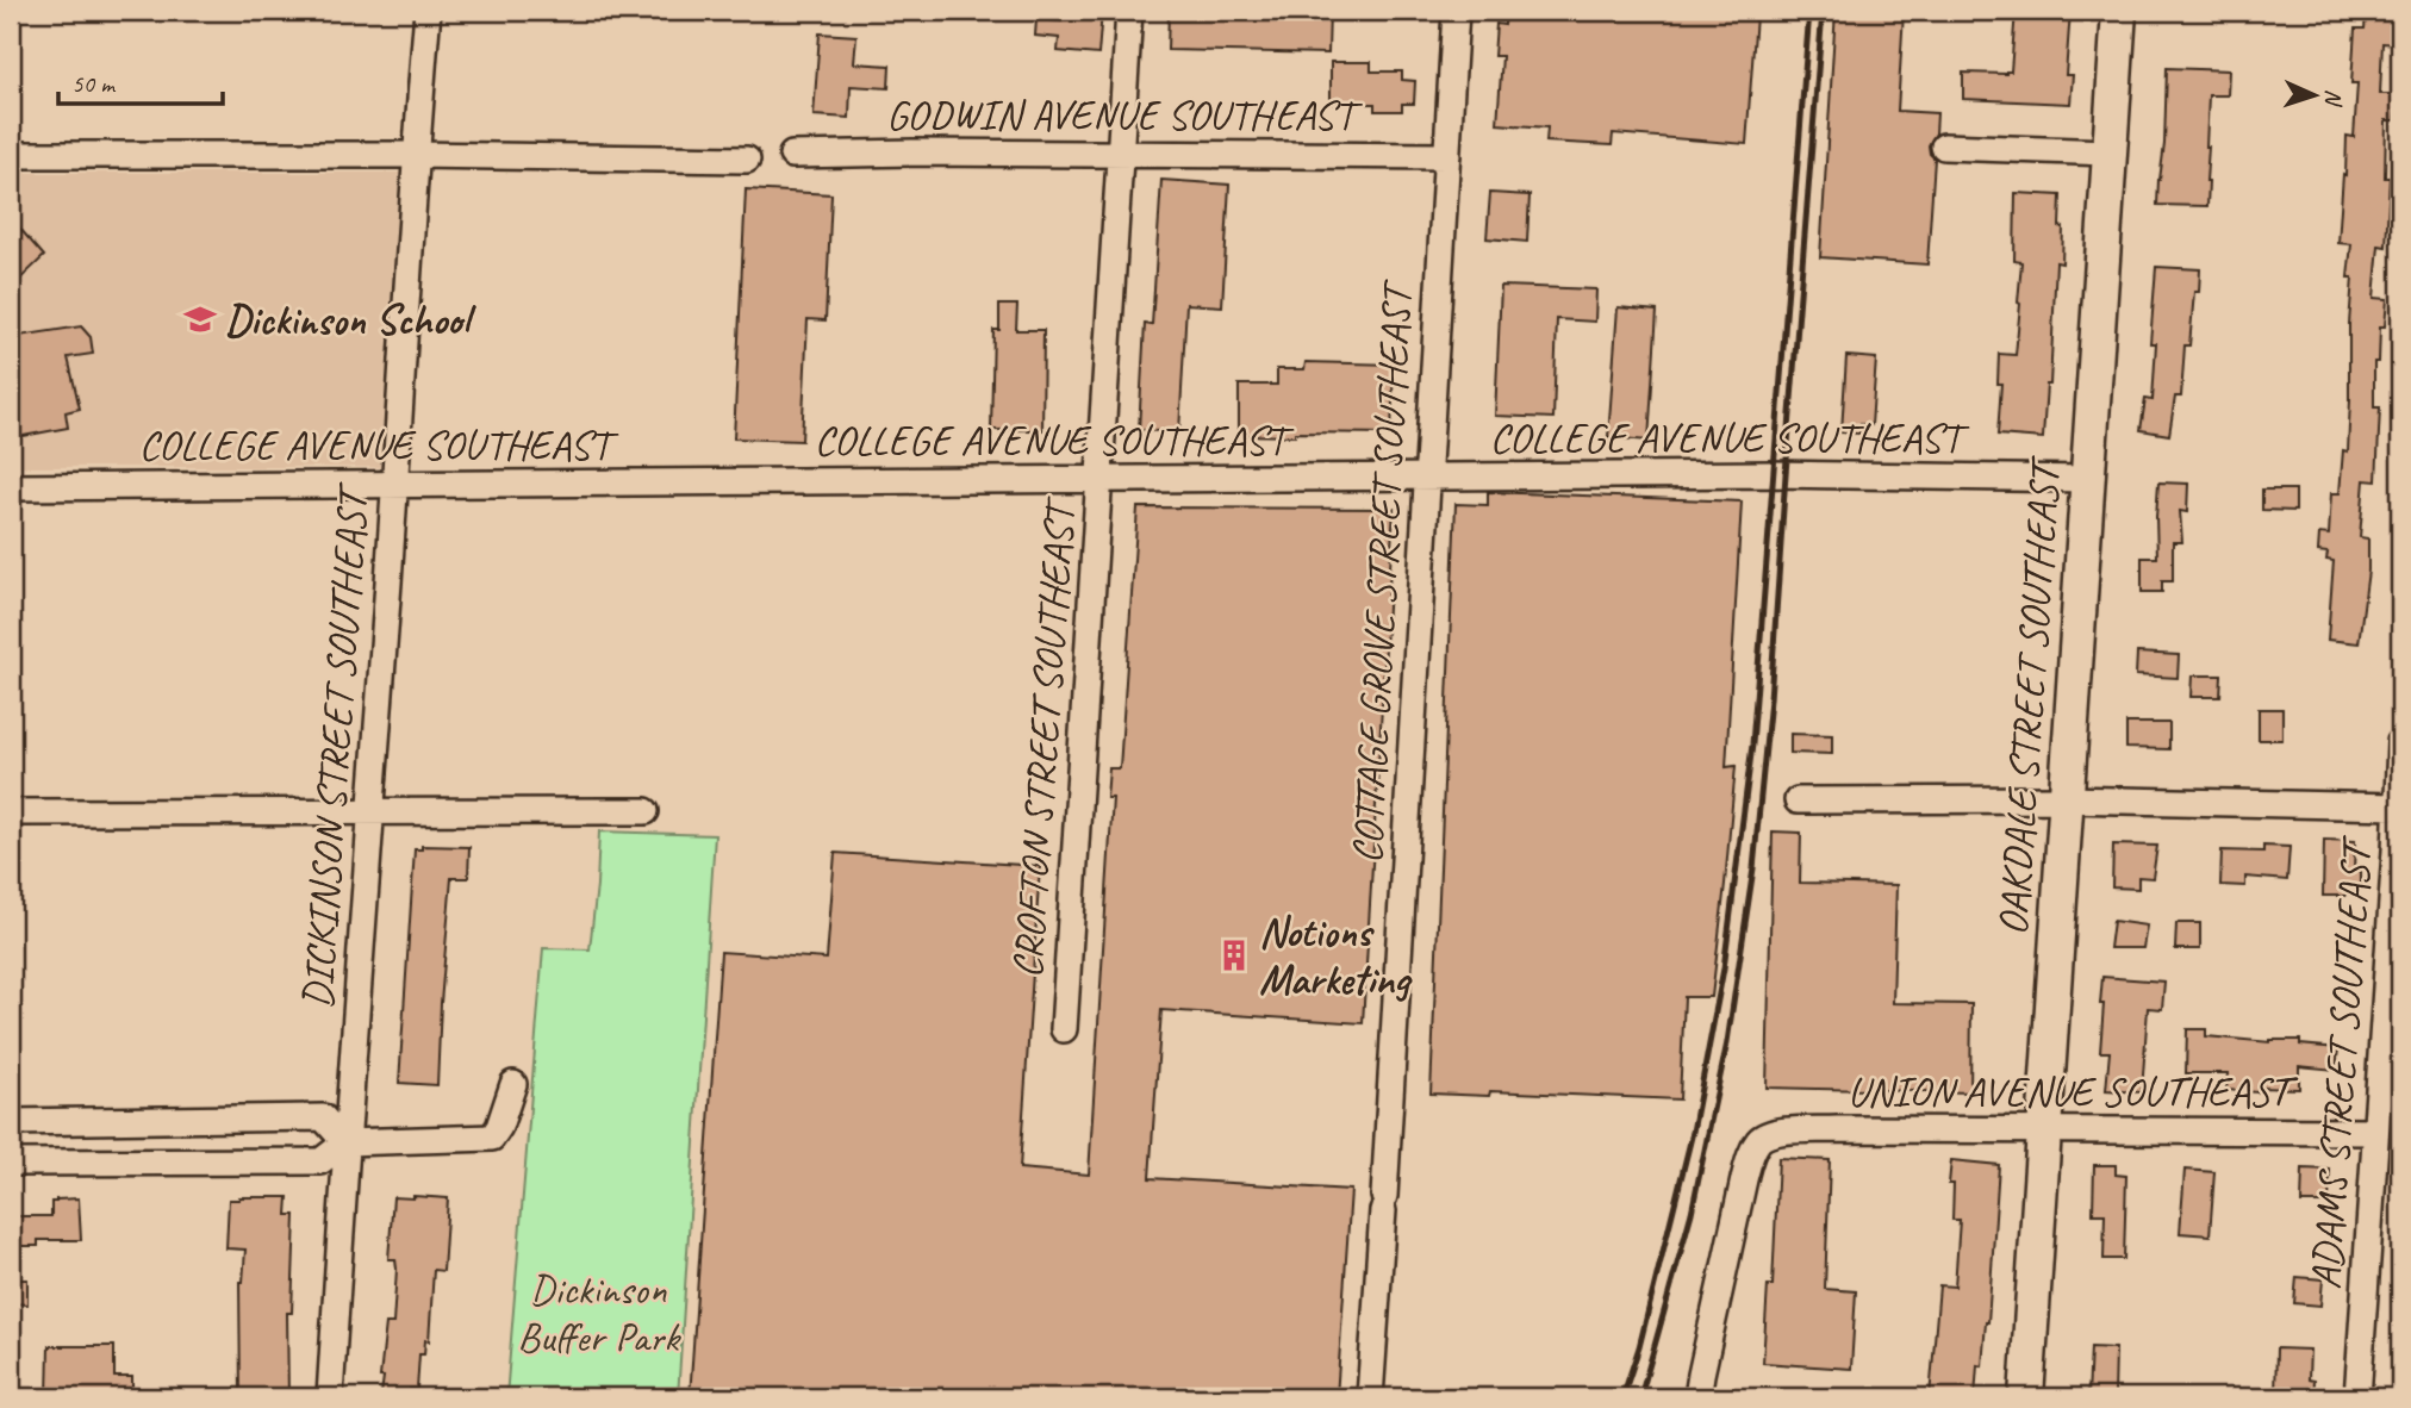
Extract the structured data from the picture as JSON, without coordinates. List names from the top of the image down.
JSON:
{
  "streets": {
    "street": [
      "GODWIN AVENUE SOUTHEAST",
      "COLLEGE AVENUE SOUTHEAST",
      "COTTAGE GROVE STREET SOUTHEAST",
      "OAKDALE STREET SOUTHEAST",
      "CROFTON STREET SOUTHEAST",
      "DICKINSON STREET SOUTHEAST",
      "ADAMS STREET SOUTHEAST",
      "UNION AVENUE SOUTHEAST"
    ]
  },
  "crossings": [
    ["GODWIN AVENUE SOUTHEAST", "COTTAGE GROVE STREET SOUTHEAST"],
    ["GODWIN AVENUE SOUTHEAST", "CROFTON STREET SOUTHEAST"],
    ["COLLEGE AVENUE SOUTHEAST", "COTTAGE GROVE STREET SOUTHEAST"],
    ["COLLEGE AVENUE SOUTHEAST", "OAKDALE STREET SOUTHEAST"],
    ["COLLEGE AVENUE SOUTHEAST", "CROFTON STREET SOUTHEAST"],
    ["COLLEGE AVENUE SOUTHEAST", "DICKINSON STREET SOUTHEAST"],
    ["OAKDALE STREET SOUTHEAST", "UNION AVENUE SOUTHEAST"],
    ["ADAMS STREET SOUTHEAST", "UNION AVENUE SOUTHEAST"]
  ],
  "parks": ["Dickinson Buffer Park"],
  "places": {
    "school or university": ["Dickinson School"],
    "building": ["Notions Marketing"]
  },
  "scale_bar": "50 m",
  "north": "right"
}
